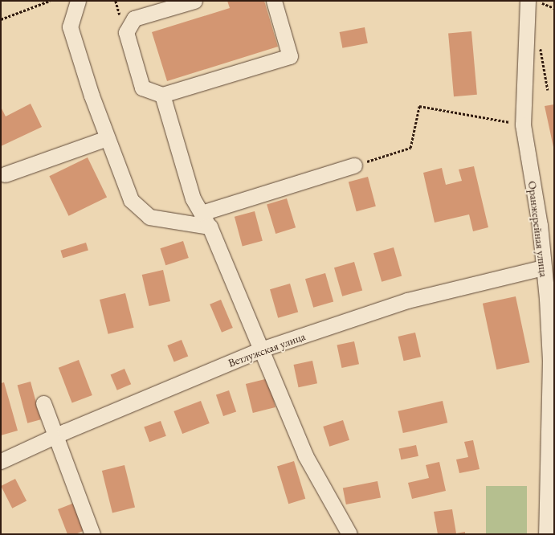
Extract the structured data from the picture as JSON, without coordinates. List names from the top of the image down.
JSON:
{
  "streets": {
    "street": ["Оранжерейная улица", "Ветлужская улица"]
  },
  "crossings": [
    ["Оранжерейная улица", "Ветлужская улица"]
  ]
}
